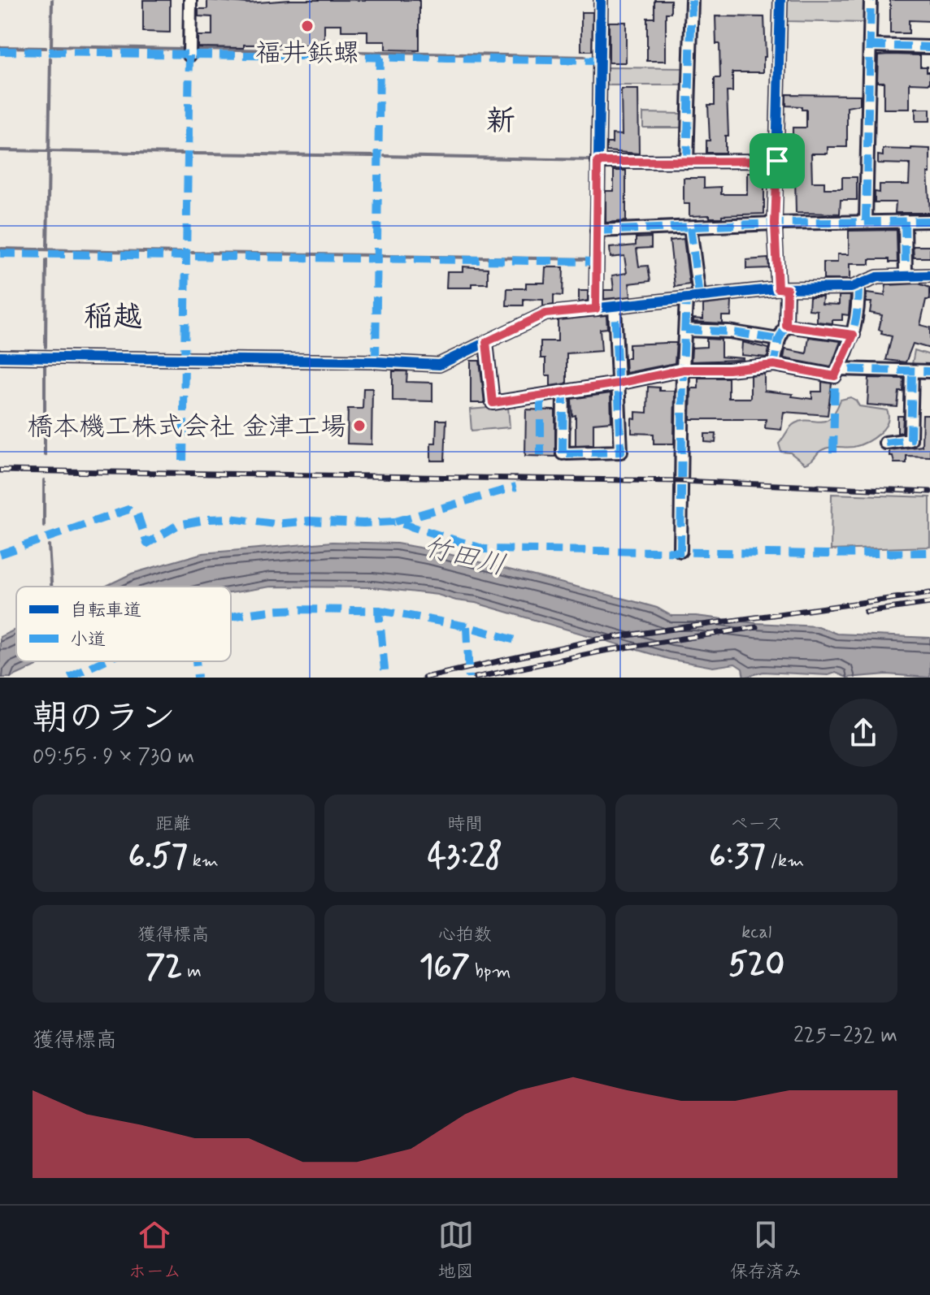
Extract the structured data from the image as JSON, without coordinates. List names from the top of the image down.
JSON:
{
  "districts": ["新", "稲越"],
  "water": ["竹田川"],
  "places": ["福井鋲螺", "橋本機工株式会社 金津工場"],
  "legend": ["自転車道", "小道"],
  "page": {
    "heading": ["朝のラン", "09:55 · 9 × 730 m"],
    "stats": [
      ["距離", "6.57 km"],
      ["時間", "43:28"],
      ["ペース", "6:37 /km"],
      ["獲得標高", "72 m"],
      ["心拍数", "167 bpm"],
      ["kcal", "520"]
    ],
    "chart": ["獲得標高", "225–232 m"],
    "tabs": ["ホーム", "地図", "保存済み"]
  }
}
